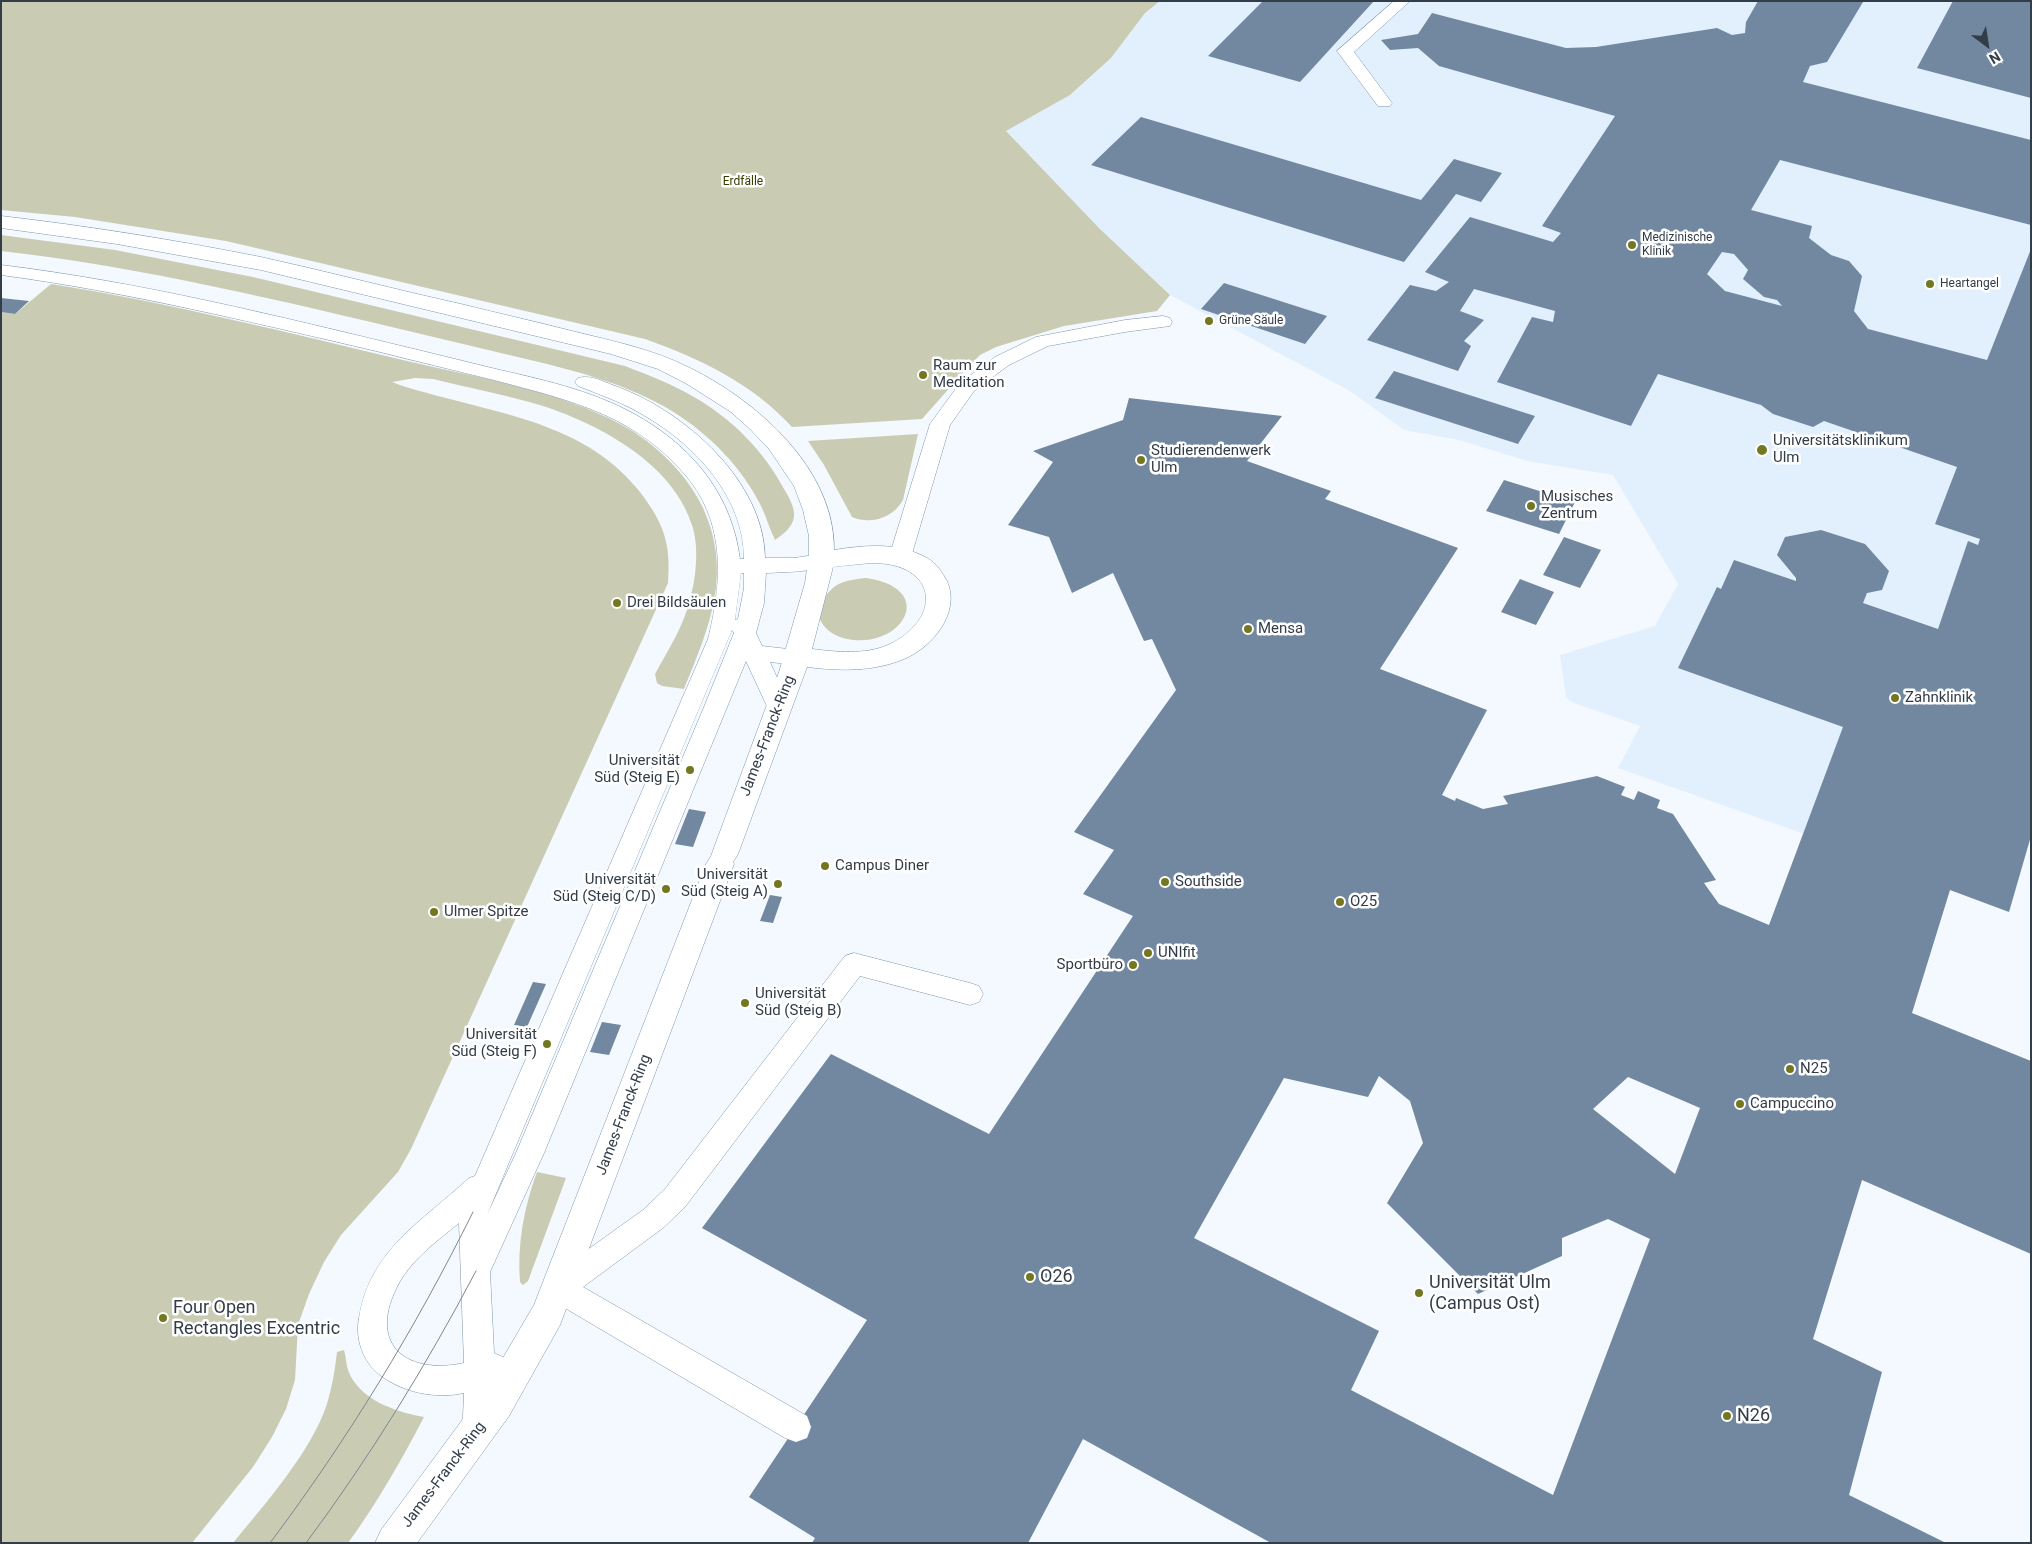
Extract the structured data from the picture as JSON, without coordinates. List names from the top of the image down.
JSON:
{
  "streets": {
    "street": ["James-Franck-Ring"]
  },
  "parks": ["Erdfälle"],
  "places": [
    "Medizinische Klinik",
    "Heartangel",
    "Grüne Säule",
    "Raum zur Meditation",
    "Universitätsklinikum Ulm",
    "Studierendenwerk Ulm",
    "Musisches Zentrum",
    "Drei Bildsäulen",
    "Mensa",
    "Zahnklinik",
    "Universität Süd (Steig E)",
    "Campus Diner",
    "Southside",
    "Universität Süd (Steig A)",
    "Universität Süd (Steig C/D)",
    "O25",
    "Ulmer Spitze",
    "UNIfit",
    "Sportbüro",
    "Universität Süd (Steig B)",
    "Universität Süd (Steig F)",
    "N25",
    "Campuccino",
    "O26",
    "Universität Ulm (Campus Ost)",
    "Four Open Rectangles Excentric",
    "N26"
  ],
  "north": "bottom right"
}
